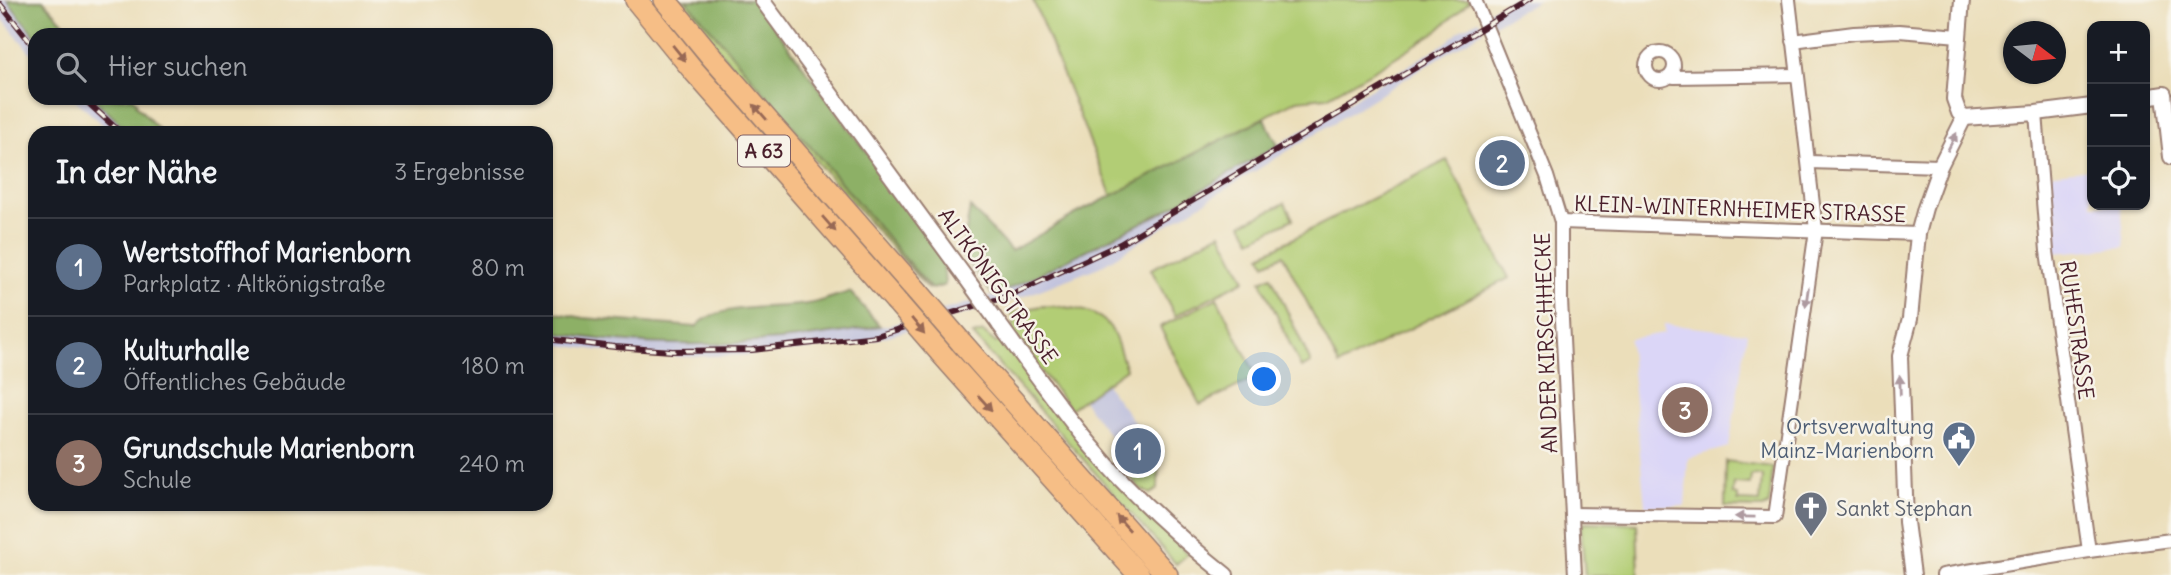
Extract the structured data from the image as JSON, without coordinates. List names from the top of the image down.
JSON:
{
  "streets": {
    "highway": ["A 63"],
    "street": [
      "KLEIN-WINTERNHEIMER STRASSE",
      "ALTKÖNIGSTRASSE",
      "RUHESTRASSE",
      "AN DER KIRSCHHECKE"
    ]
  },
  "crossings": [
    ["KLEIN-WINTERNHEIMER STRASSE", "AN DER KIRSCHHECKE"]
  ],
  "places": {
    "public building": ["Ortsverwaltung Mainz-Marienborn"],
    "church": ["Sankt Stephan"]
  },
  "north": "right",
  "page": {
    "map_buttons": ["+", "−"],
    "search": "Hier suchen",
    "heading": ["In der Nähe", "3 Ergebnisse"],
    "pins": ["2", "3", "1"],
    "list": [
      {
        "mark": "1",
        "name": "Wertstoffhof Marienborn",
        "note": "Parkplatz · Altkönigstraße",
        "value": "80 m"
      },
      {
        "mark": "2",
        "name": "Kulturhalle",
        "note": "Öffentliches Gebäude",
        "value": "180 m"
      },
      {
        "mark": "3",
        "name": "Grundschule Marienborn",
        "note": "Schule",
        "value": "240 m"
      }
    ]
  }
}
